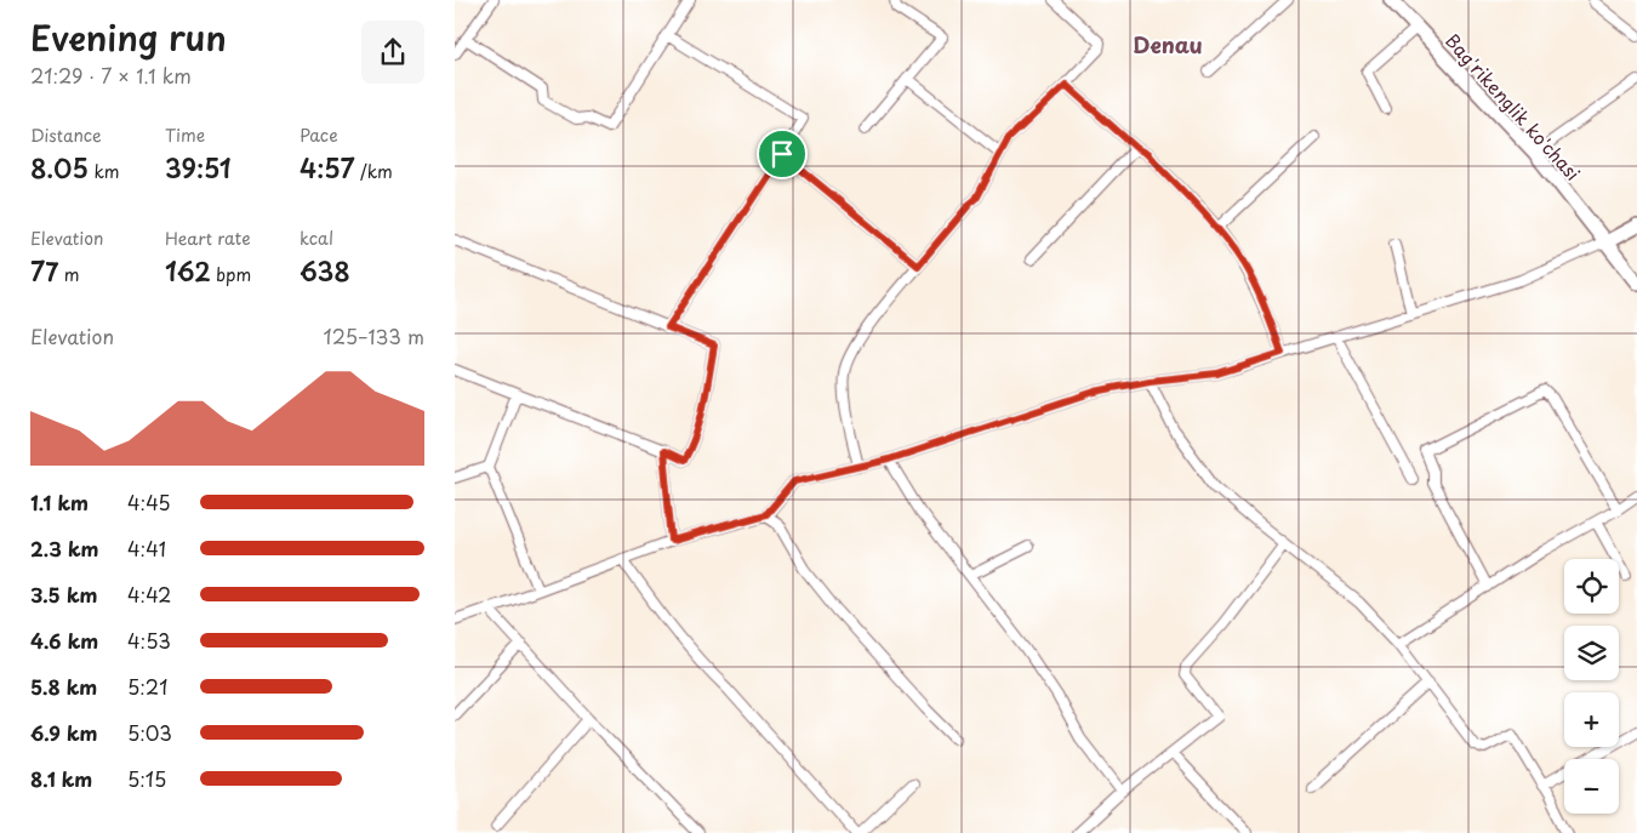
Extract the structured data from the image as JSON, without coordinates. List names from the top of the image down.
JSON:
{
  "streets": {
    "main road": ["Bag'rikenglik ko'chasi"]
  },
  "districts": ["Denau"],
  "page": {
    "heading": ["Evening run", "21:29 · 7 × 1.1 km"],
    "stats": [
      ["Distance", "8.05 km"],
      ["Time", "39:51"],
      ["Pace", "4:57 /km"],
      ["Elevation", "77 m"],
      ["Heart rate", "162 bpm"],
      ["kcal", "638"]
    ],
    "chart": ["Elevation", "125–133 m"],
    "list": [
      {
        "name": "1.1 km",
        "note": "4:45"
      },
      {
        "name": "2.3 km",
        "note": "4:41"
      },
      {
        "name": "3.5 km",
        "note": "4:42"
      },
      {
        "name": "4.6 km",
        "note": "4:53"
      },
      {
        "name": "5.8 km",
        "note": "5:21"
      },
      {
        "name": "6.9 km",
        "note": "5:03"
      },
      {
        "name": "8.1 km",
        "note": "5:15"
      }
    ],
    "map_buttons": ["+", "−"]
  }
}
